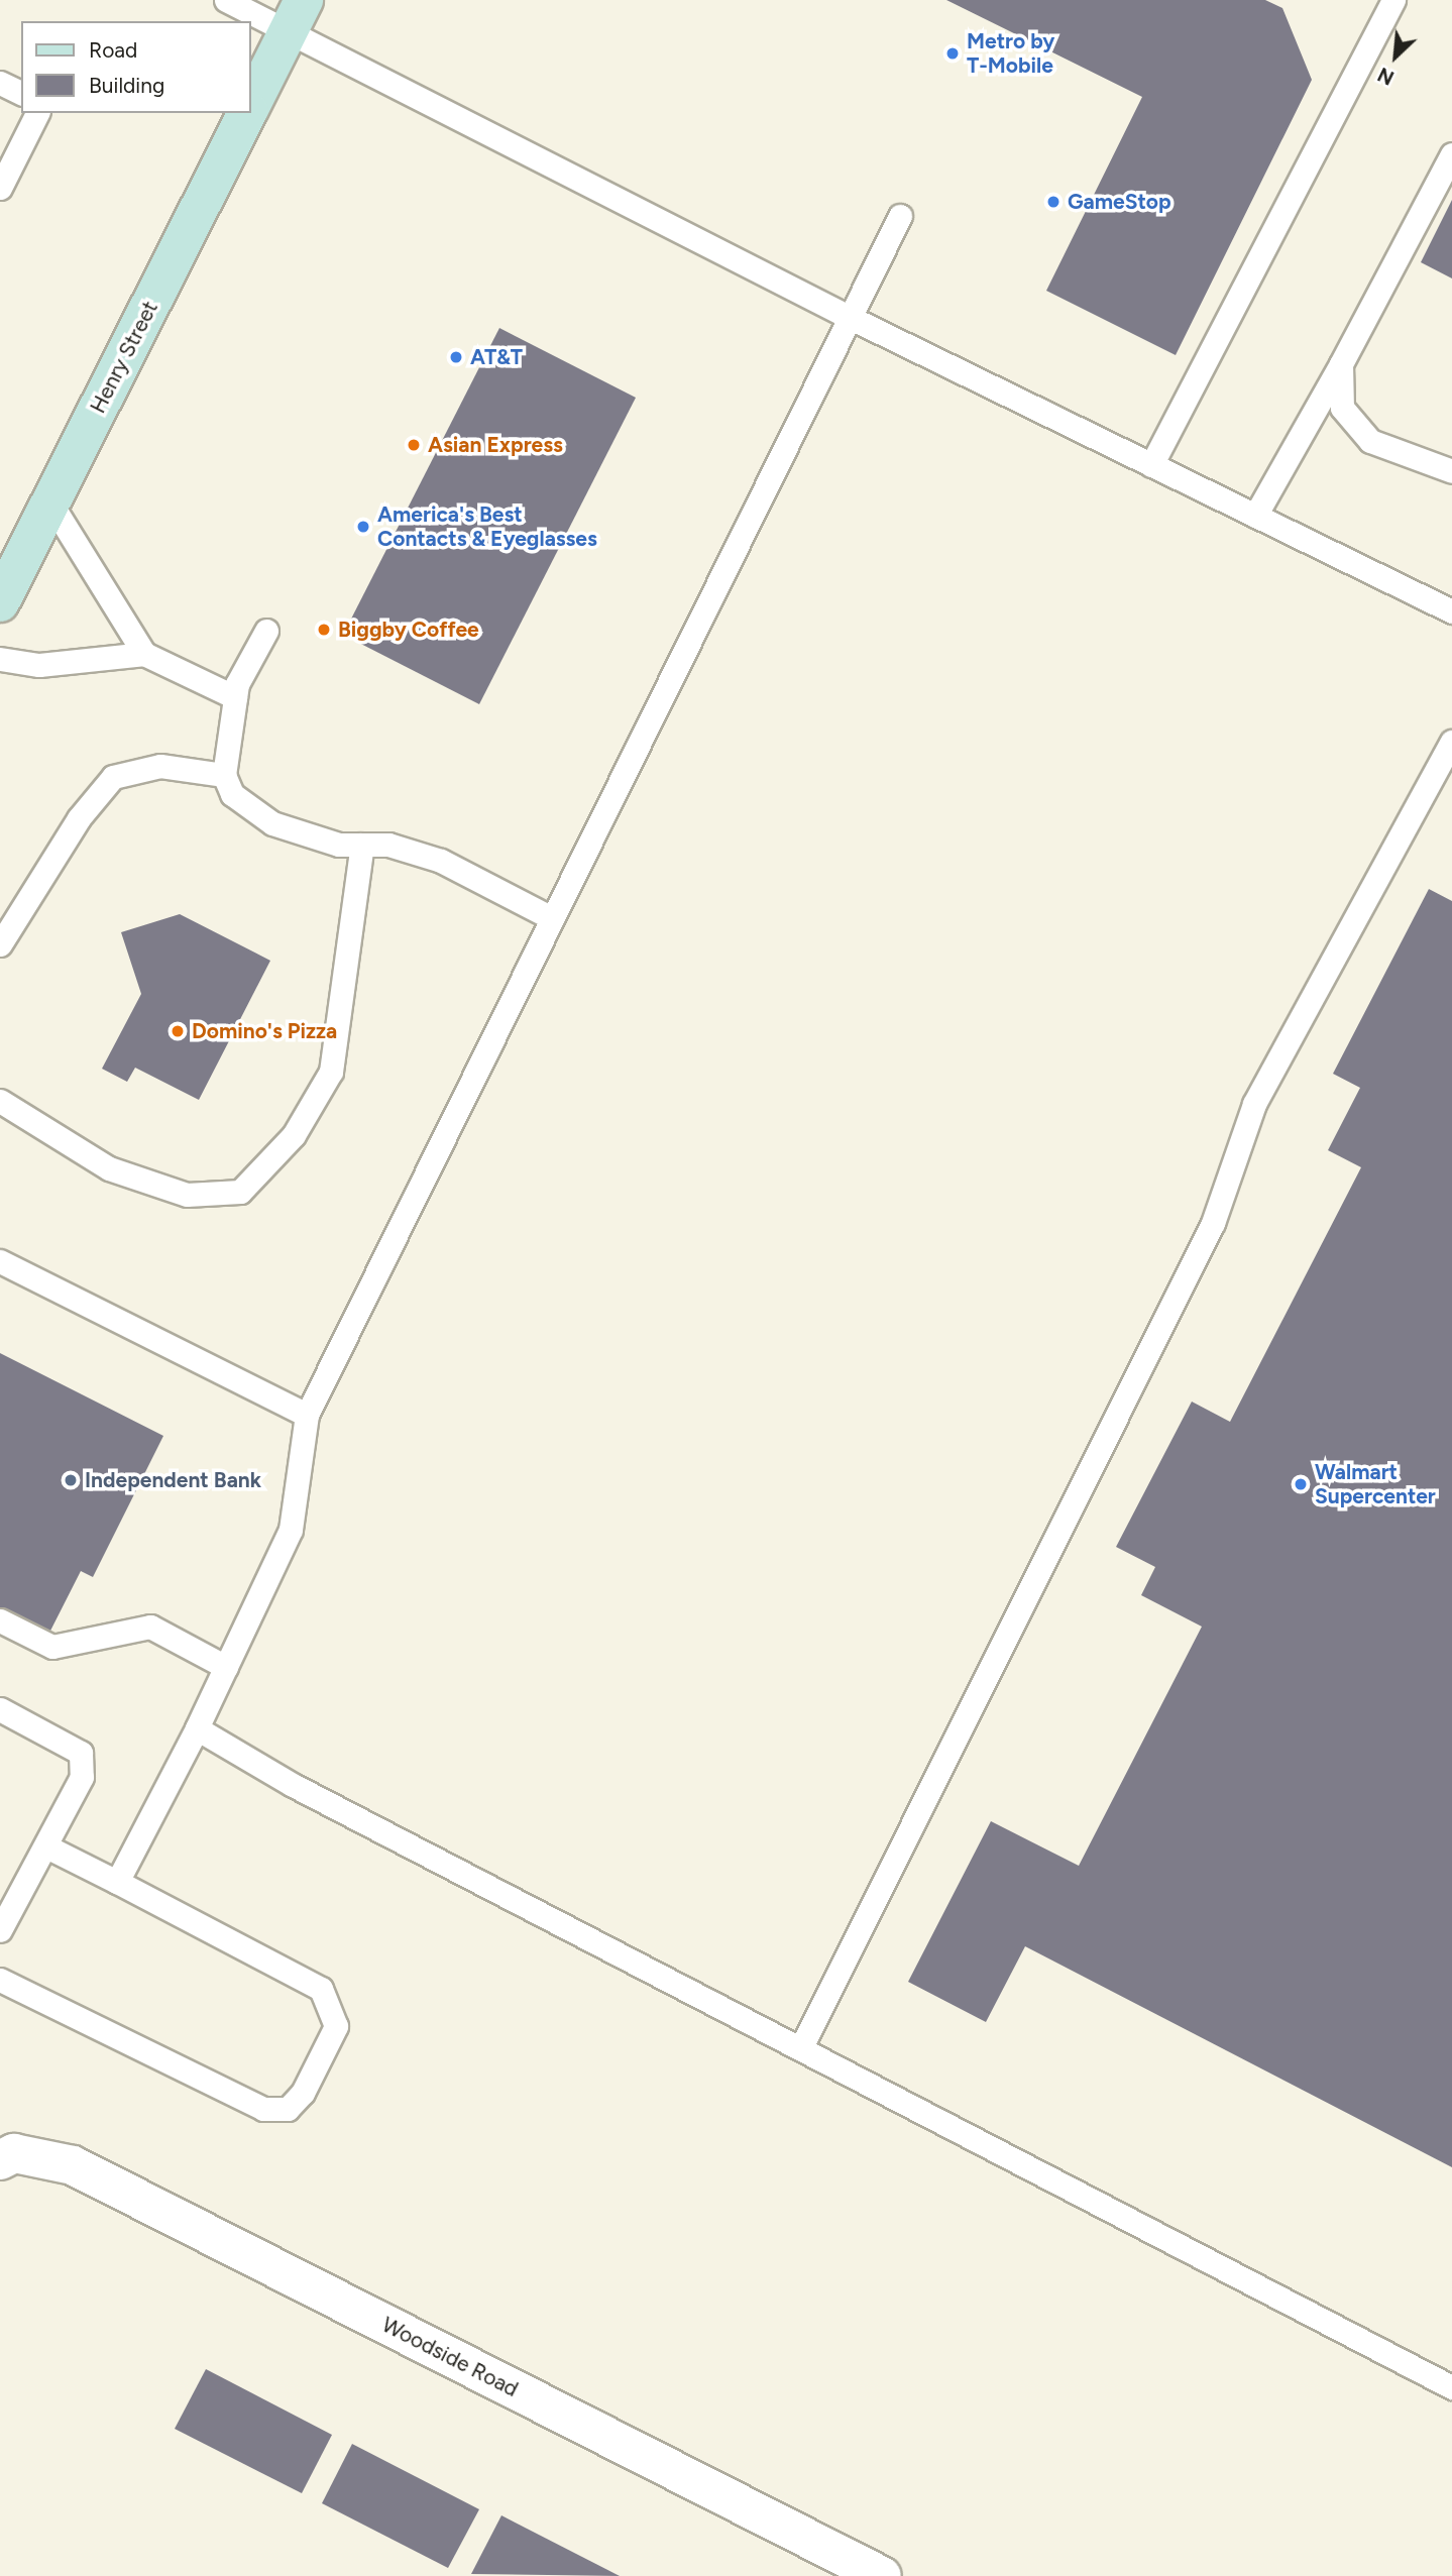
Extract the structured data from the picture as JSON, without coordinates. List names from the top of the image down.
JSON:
{
  "streets": {
    "main road": ["Henry Street"],
    "street": ["Woodside Road"]
  },
  "places": [
    "Metro by T-Mobile",
    "GameStop",
    "AT&T",
    "Asian Express",
    "America's Best Contacts & Eyeglasses",
    "Biggby Coffee",
    "Domino's Pizza",
    "Independent Bank",
    "Walmart Supercenter"
  ],
  "legend": ["Road", "Building"],
  "north": "bottom left"
}
